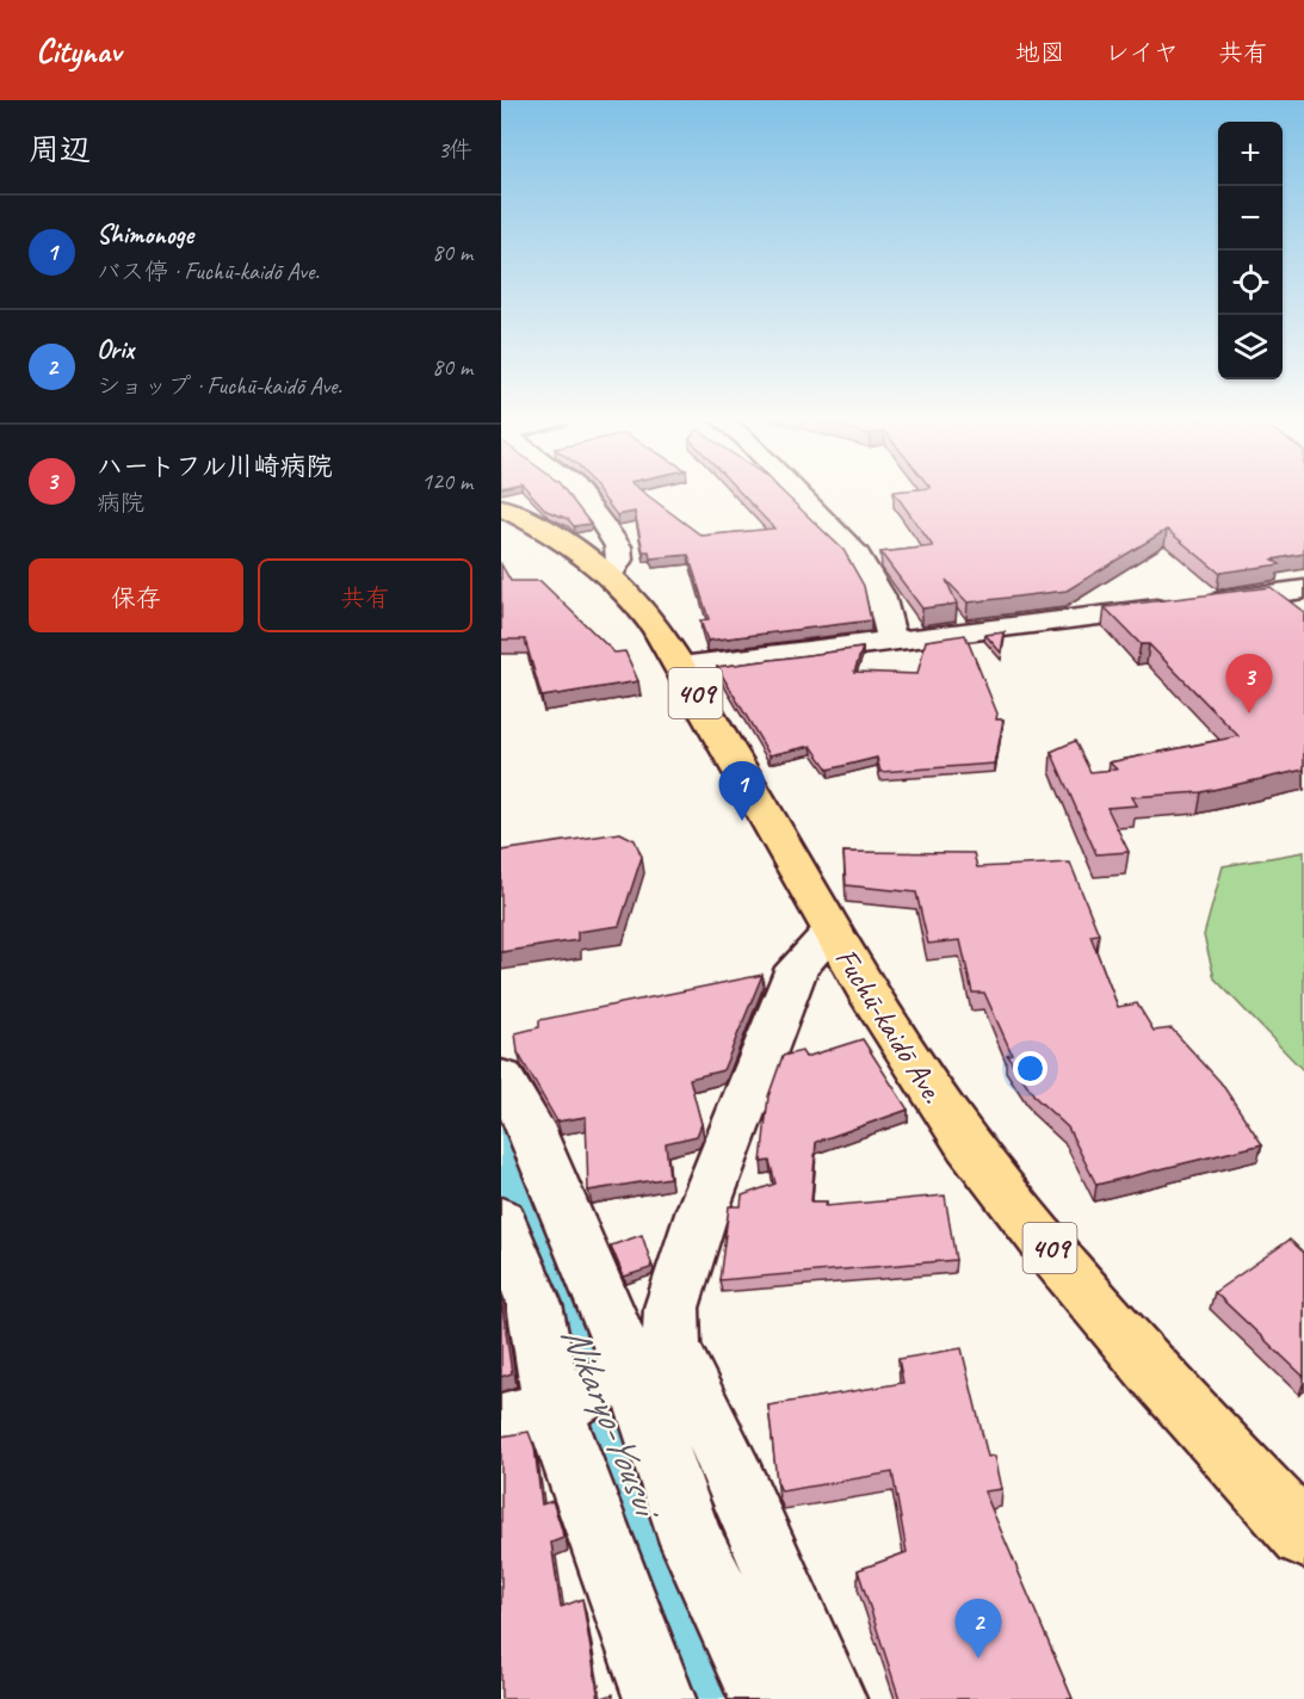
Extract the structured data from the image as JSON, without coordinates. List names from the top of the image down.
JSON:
{
  "streets": {
    "highway": ["409", "Fuchū-kaidō Ave."]
  },
  "water": ["Nikaryo-Yousui"],
  "page": {
    "header": "Citynav",
    "nav": ["地図", "レイヤ", "共有"],
    "heading": ["周辺", "3件"],
    "map_buttons": ["+", "−"],
    "list": [
      {
        "mark": "1",
        "name": "Shimonoge",
        "note": "バス停 · Fuchū-kaidō Ave.",
        "value": "80 m"
      },
      {
        "mark": "2",
        "name": "Orix",
        "note": "ショップ · Fuchū-kaidō Ave.",
        "value": "80 m"
      },
      {
        "mark": "3",
        "name": "ハートフル川崎病院",
        "note": "病院",
        "value": "120 m"
      }
    ],
    "buttons": ["保存", "共有"],
    "pins": ["3", "1", "2"]
  }
}
